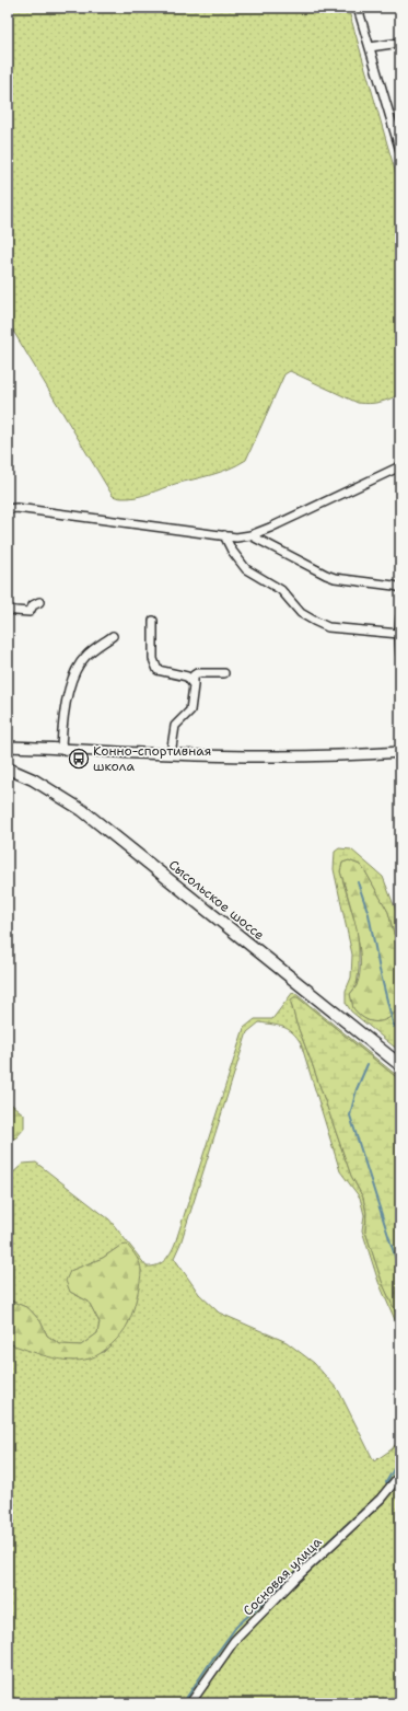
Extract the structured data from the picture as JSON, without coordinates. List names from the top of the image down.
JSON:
{
  "streets": {
    "highway": ["Сысольское шоссе"],
    "street": ["Сосновая улица"]
  },
  "places": {
    "bus stop": ["Конно-спортивная школа"]
  }
}
